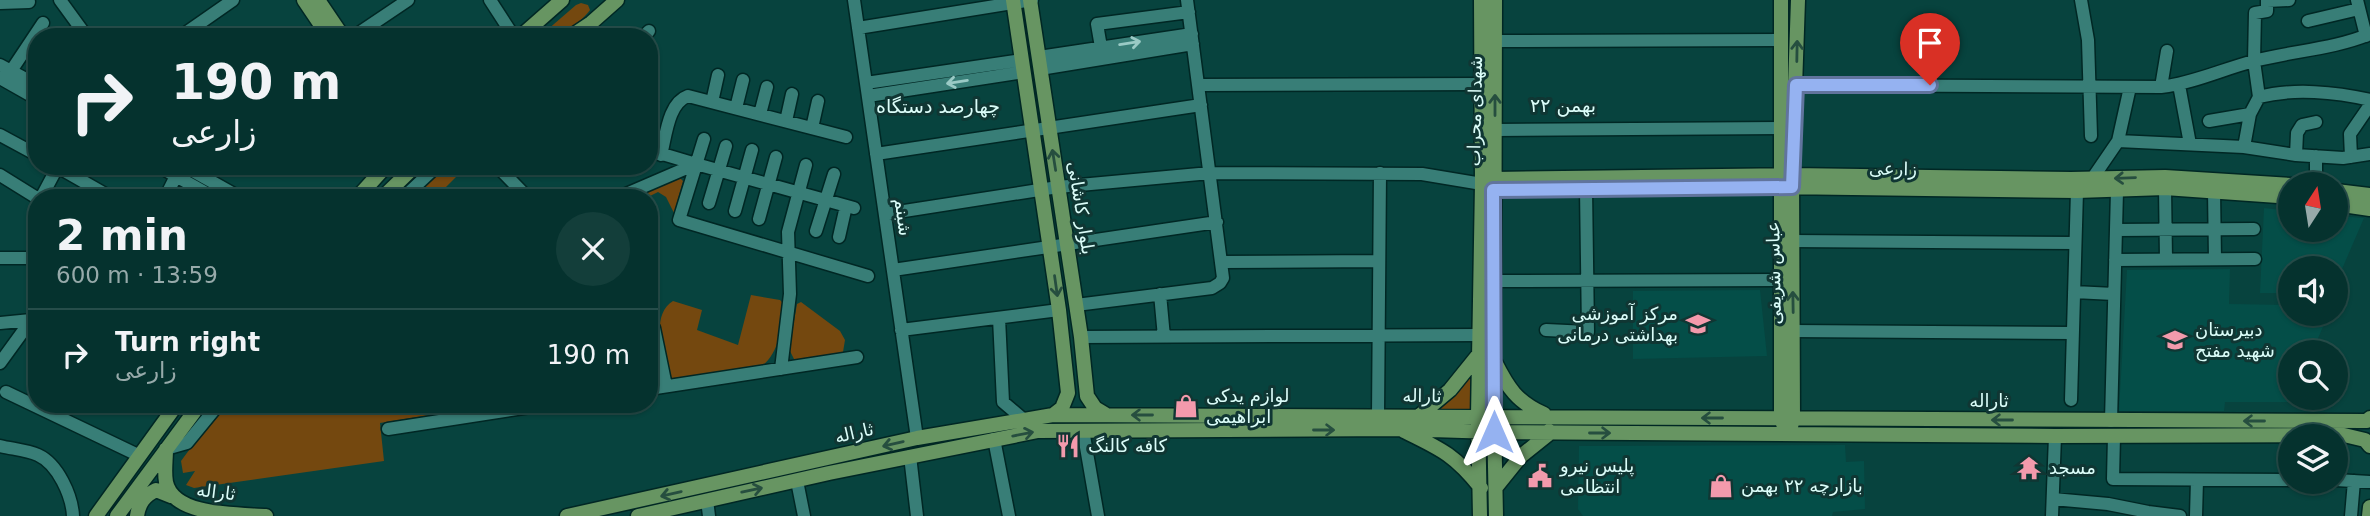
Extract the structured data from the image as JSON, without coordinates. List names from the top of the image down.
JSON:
{
  "streets": {
    "main road": [
      "شهدای محراب",
      "زارعی",
      "بلوار کاشانی",
      "عباس شریفی",
      "ثاراله"
    ],
    "street": ["شبنم"]
  },
  "crossings": [
    ["شهدای محراب", "زارعی"],
    ["شهدای محراب", "ثاراله"],
    ["زارعی", "عباس شریفی"],
    ["شبنم", "ثاراله"],
    ["عباس شریفی", "ثاراله"]
  ],
  "districts": ["۲۲ بهمن", "چهارصد دستگاه"],
  "places": {
    "school or university": ["مرکز آموزشی بهداشتی درمانی", "دبیرستان شهید مفتح"],
    "shop": ["لوازم یدکی ابراهیمی", "بازارچه ۲۲ بهمن"],
    "restaurant": ["کافه کالنگ"],
    "temple": ["مسجد"],
    "public building": ["پلیس نیرو انتظامی"]
  },
  "north": "top",
  "page": {
    "turn": ["190 m", "زارعی"],
    "heading": ["2 min", "600 m · 13:59"],
    "list": [
      {
        "name": "Turn right",
        "note": "زارعی",
        "value": "190 m"
      }
    ]
  }
}
